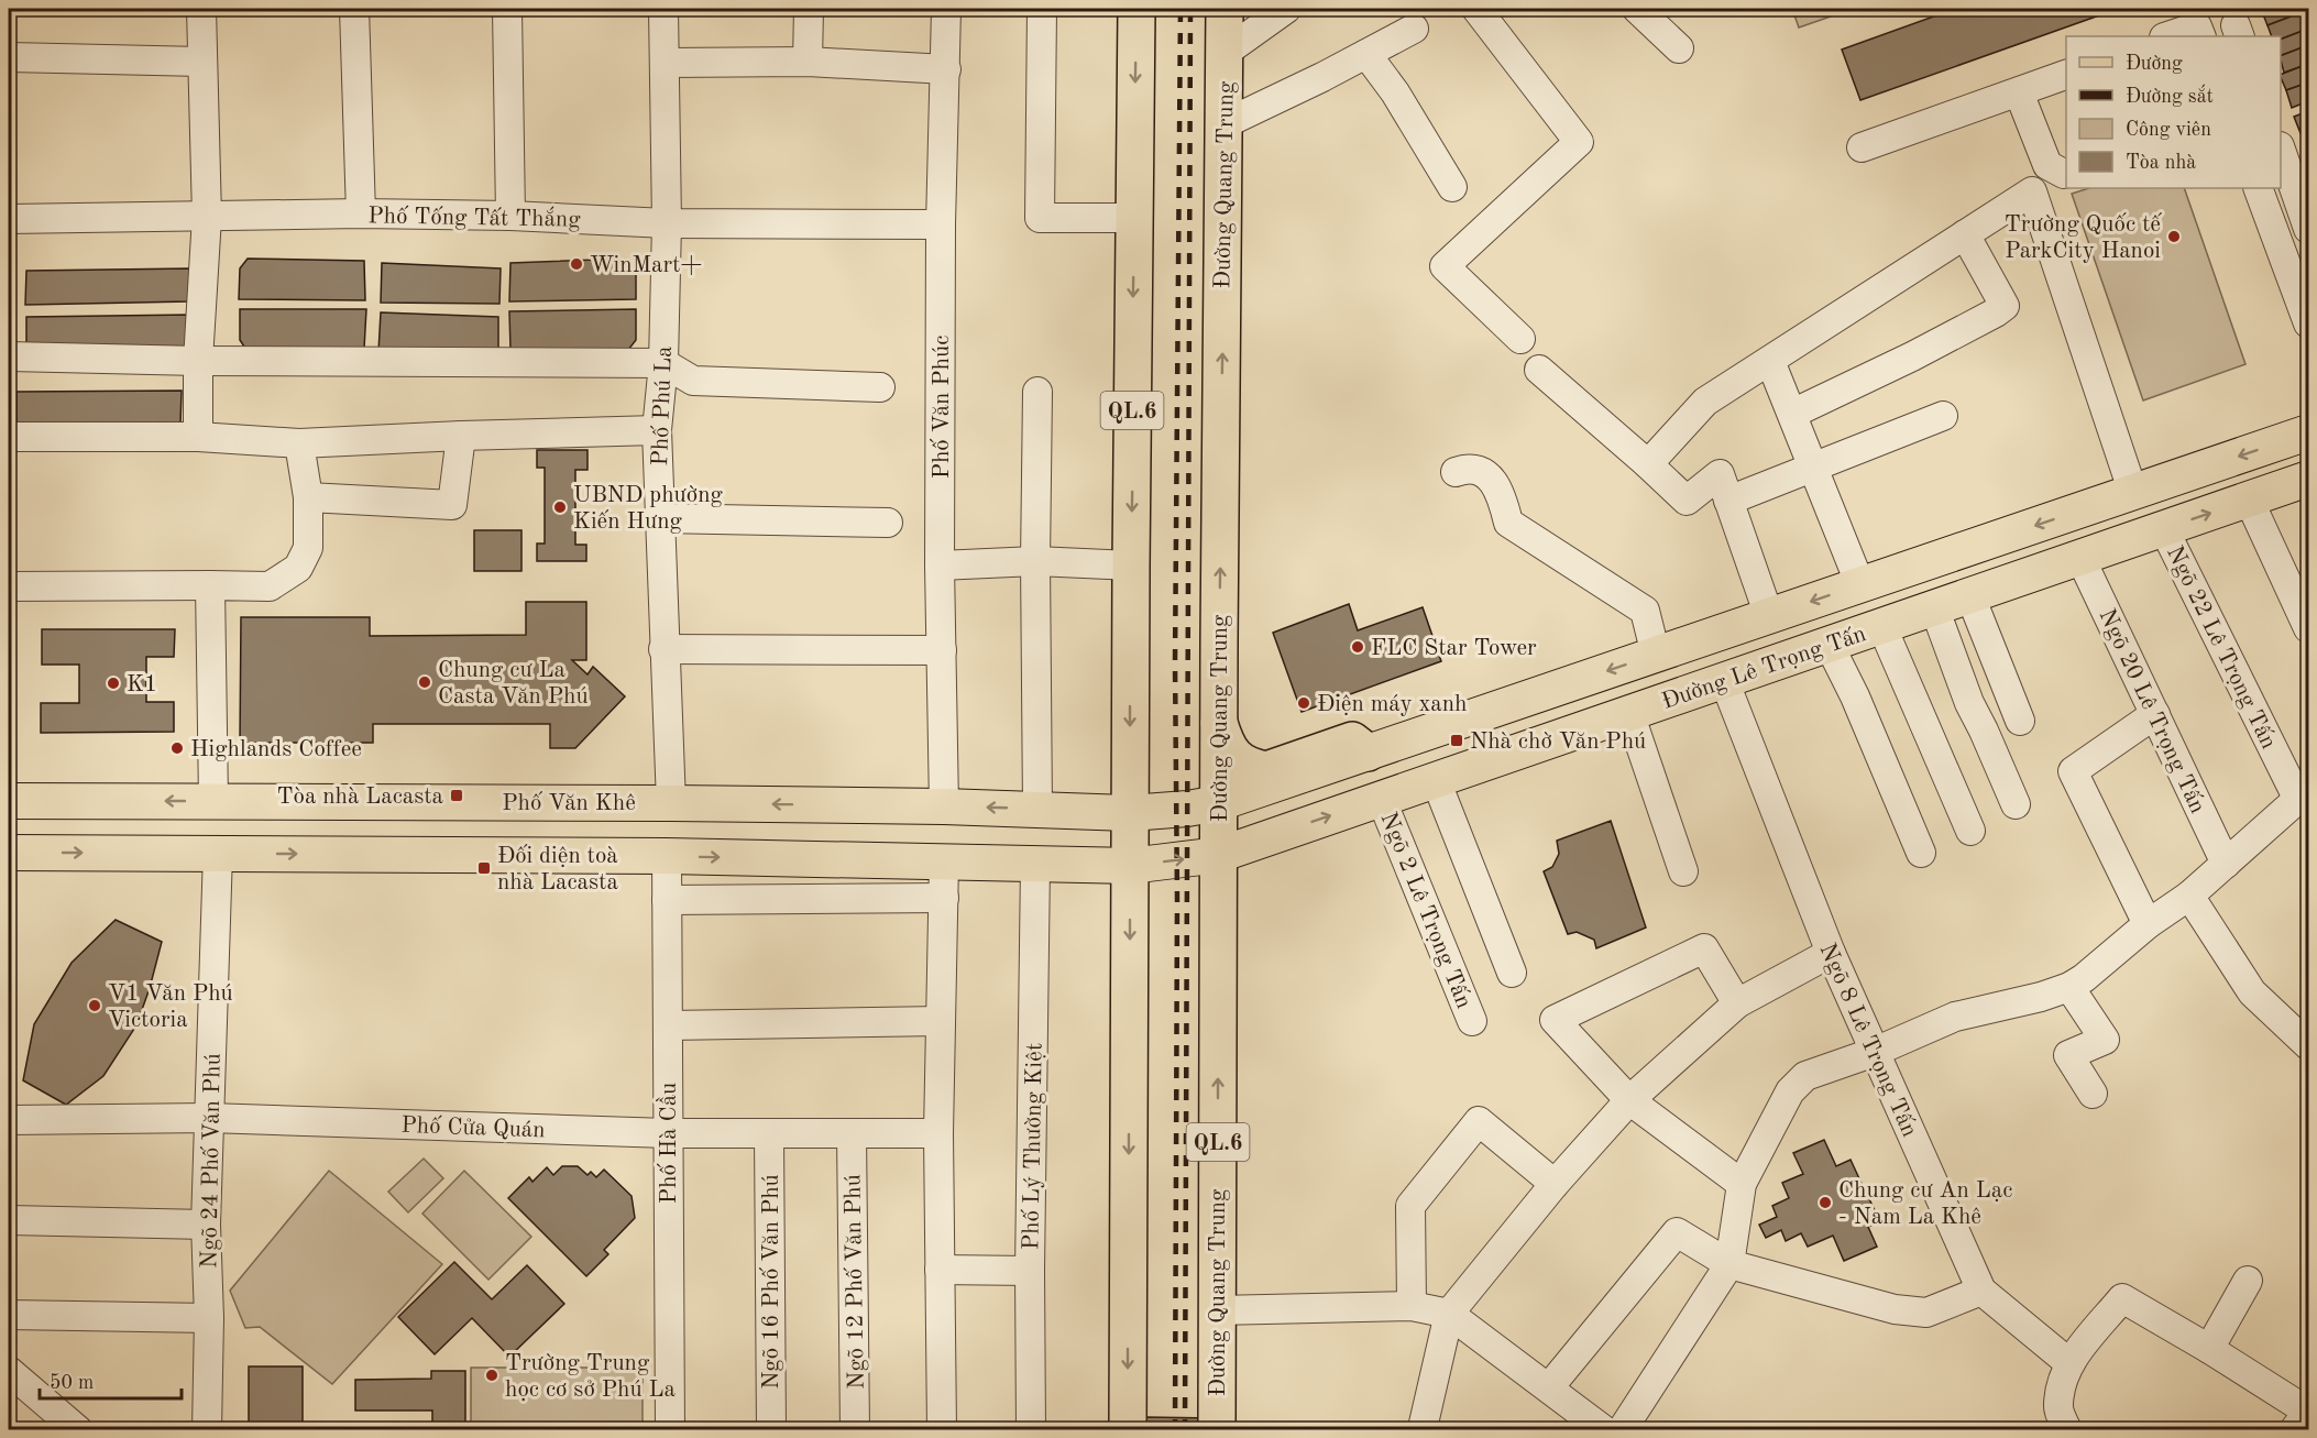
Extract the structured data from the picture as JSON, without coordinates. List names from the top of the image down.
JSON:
{
  "streets": {
    "highway": ["Đường Quang Trung", "QL.6"],
    "main road": ["Đường Lê Trọng Tấn", "Phố Văn Khê"],
    "street": [
      "Phố Tống Tất Thắng",
      "Phố Phú La",
      "Phố Văn Phúc",
      "Ngõ 22 Lê Trọng Tấn",
      "Ngõ 20 Lê Trọng Tấn",
      "Ngõ 2 Lê Trọng Tấn",
      "Ngõ 8 Lê Trọng Tấn",
      "Phố Cửa Quán",
      "Phố Hà Cầu",
      "Phố Lý Thường Kiệt",
      "Ngõ 24 Phố Văn Phú",
      "Ngõ 16 Phố Văn Phú",
      "Ngõ 12 Phố Văn Phú"
    ]
  },
  "crossings": [
    ["Đường Quang Trung", "Đường Lê Trọng Tấn"],
    ["Phố Tống Tất Thắng", "Phố Phú La"],
    ["Phố Tống Tất Thắng", "Phố Văn Phúc"],
    ["Phố Phú La", "Phố Văn Khê"],
    ["Phố Văn Phúc", "Phố Văn Khê"],
    ["QL.6", "Đường Lê Trọng Tấn"],
    ["QL.6", "Phố Văn Khê"],
    ["Ngõ 22 Lê Trọng Tấn", "Đường Lê Trọng Tấn"],
    ["Đường Lê Trọng Tấn", "Ngõ 20 Lê Trọng Tấn"],
    ["Đường Lê Trọng Tấn", "Phố Văn Khê"],
    ["Đường Lê Trọng Tấn", "Ngõ 2 Lê Trọng Tấn"],
    ["Đường Lê Trọng Tấn", "Ngõ 8 Lê Trọng Tấn"],
    ["Phố Cửa Quán", "Phố Hà Cầu"],
    ["Phố Cửa Quán", "Ngõ 24 Phố Văn Phú"],
    ["Phố Cửa Quán", "Ngõ 16 Phố Văn Phú"],
    ["Phố Cửa Quán", "Ngõ 12 Phố Văn Phú"]
  ],
  "places": {
    "other": [
      "Trường Quốc tế ParkCity Hanoi",
      "WinMart+",
      "UBND phường Kiến Hưng",
      "FLC Star Tower",
      "Chung cư La Casta Văn Phú",
      "K1",
      "Điện máy xanh",
      "Highlands Coffee",
      "V1 Văn Phú Victoria",
      "Chung cư An Lạc - Nam La Khê",
      "Trường Trung học cơ sở Phú La"
    ],
    "transit": ["Nhà chờ Văn Phú", "Tòa nhà Lacasta", "Đối diện toà nhà Lacasta"]
  },
  "legend": [
    "Đường",
    "Đường sắt",
    "Công viên",
    "Tòa nhà"
  ],
  "scale_bar": "50 m"
}
